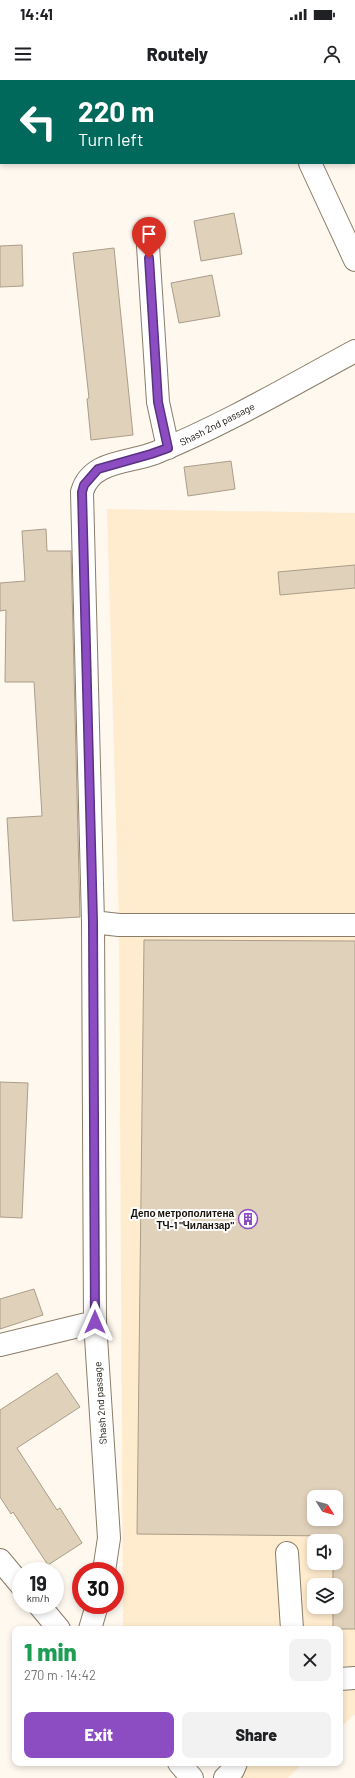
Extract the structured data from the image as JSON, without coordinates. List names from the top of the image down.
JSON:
{
  "streets": {
    "street": ["Shash 2nd passage"]
  },
  "places": {
    "building": ["Депо метрополитена ТЧ-1 \"Чиланзар\""]
  },
  "north": "bottom right",
  "page": {
    "status": "14:41",
    "header": "Routely",
    "turn": ["220 m", "Turn left"],
    "speed": "19 km/h",
    "limit": "30",
    "heading": ["1 min", "270 m · 14:42"],
    "buttons": ["Exit", "Share"]
  }
}
